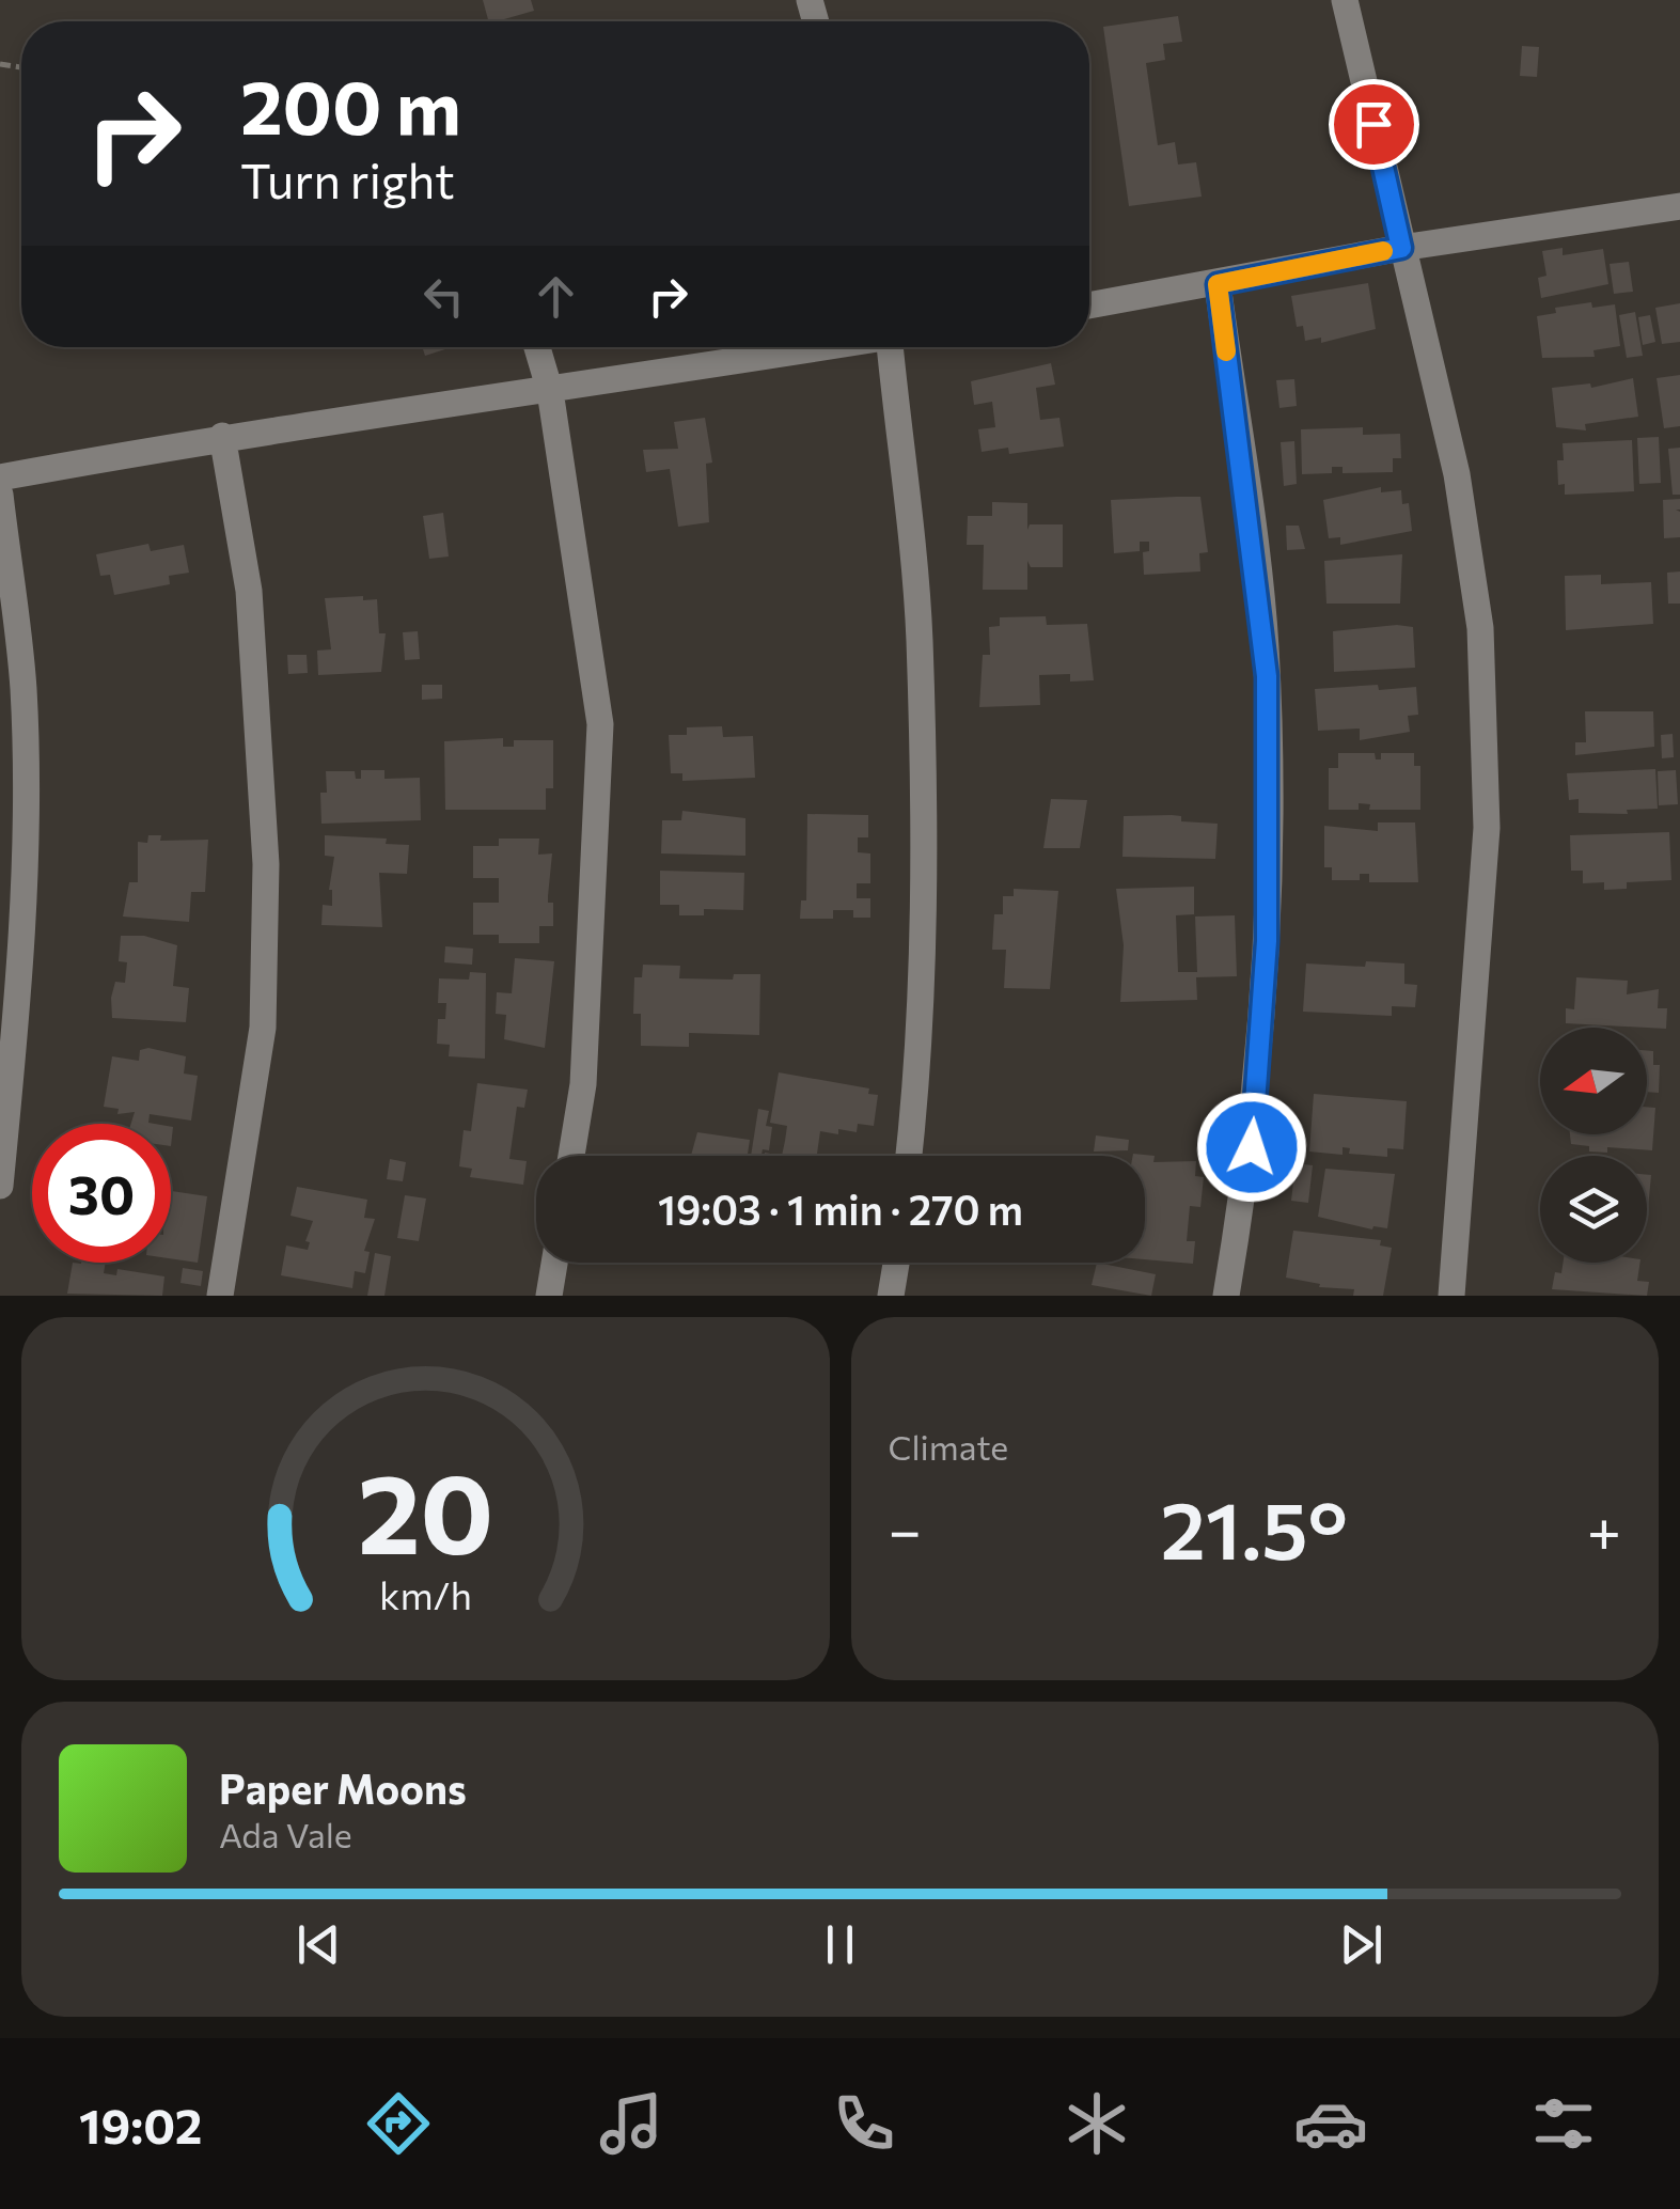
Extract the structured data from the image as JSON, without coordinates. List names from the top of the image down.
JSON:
{
  "north": "left",
  "page": {
    "turn": ["200 m", "Turn right"],
    "limit": "30",
    "trip": "19:03 · 1 min · 270 m",
    "tile": "Climate",
    "heat": ["−", "21.5°", "+"],
    "song": ["Paper Moons", "Ada Vale"],
    "tabs": "19:02",
    "gauge": ["20", "km/h"]
  }
}
